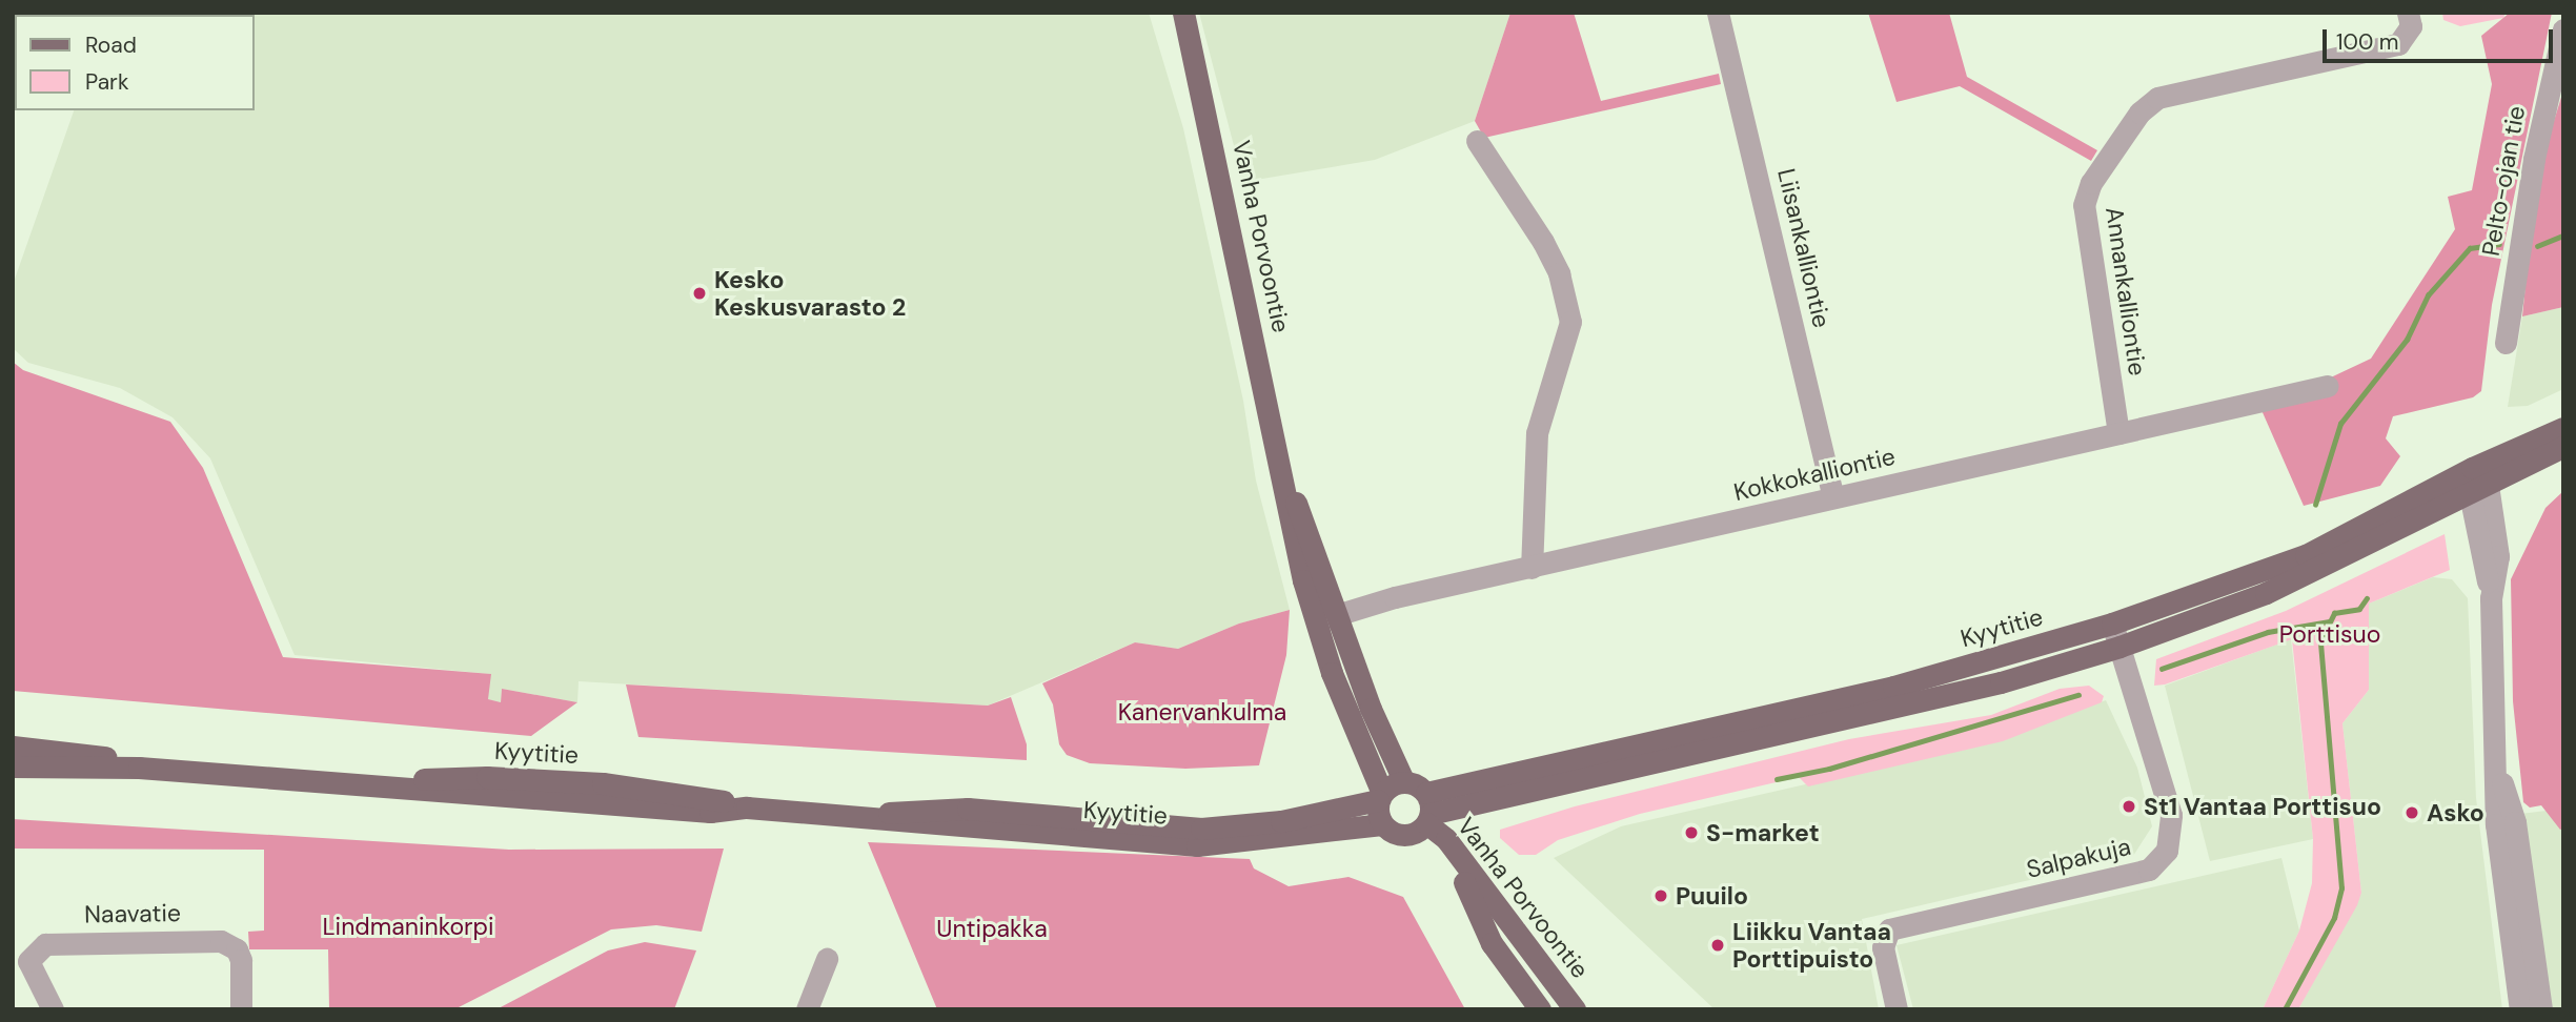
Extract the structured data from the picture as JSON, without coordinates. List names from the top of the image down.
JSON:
{
  "streets": {
    "main road": ["Vanha Porvoontie", "Kyytitie"],
    "street": [
      "Pelto-ojan tie",
      "Liisankalliontie",
      "Annankalliontie",
      "Kokkokalliontie",
      "Salpakuja",
      "Naavatie"
    ]
  },
  "crossings": [
    ["Vanha Porvoontie", "Kokkokalliontie"],
    ["Vanha Porvoontie", "Kyytitie"],
    ["Liisankalliontie", "Kokkokalliontie"],
    ["Annankalliontie", "Kokkokalliontie"],
    ["Kyytitie", "Salpakuja"]
  ],
  "parks": [
    "Porttisuo",
    "Kanervankulma",
    "Lindmaninkorpi",
    "Untipakka"
  ],
  "places": [
    "Kesko Keskusvarasto 2",
    "St1 Vantaa Porttisuo",
    "Asko",
    "S-market",
    "Puuilo",
    "Liikku Vantaa Porttipuisto"
  ],
  "legend": ["Road", "Park"],
  "scale_bar": "100 m"
}
